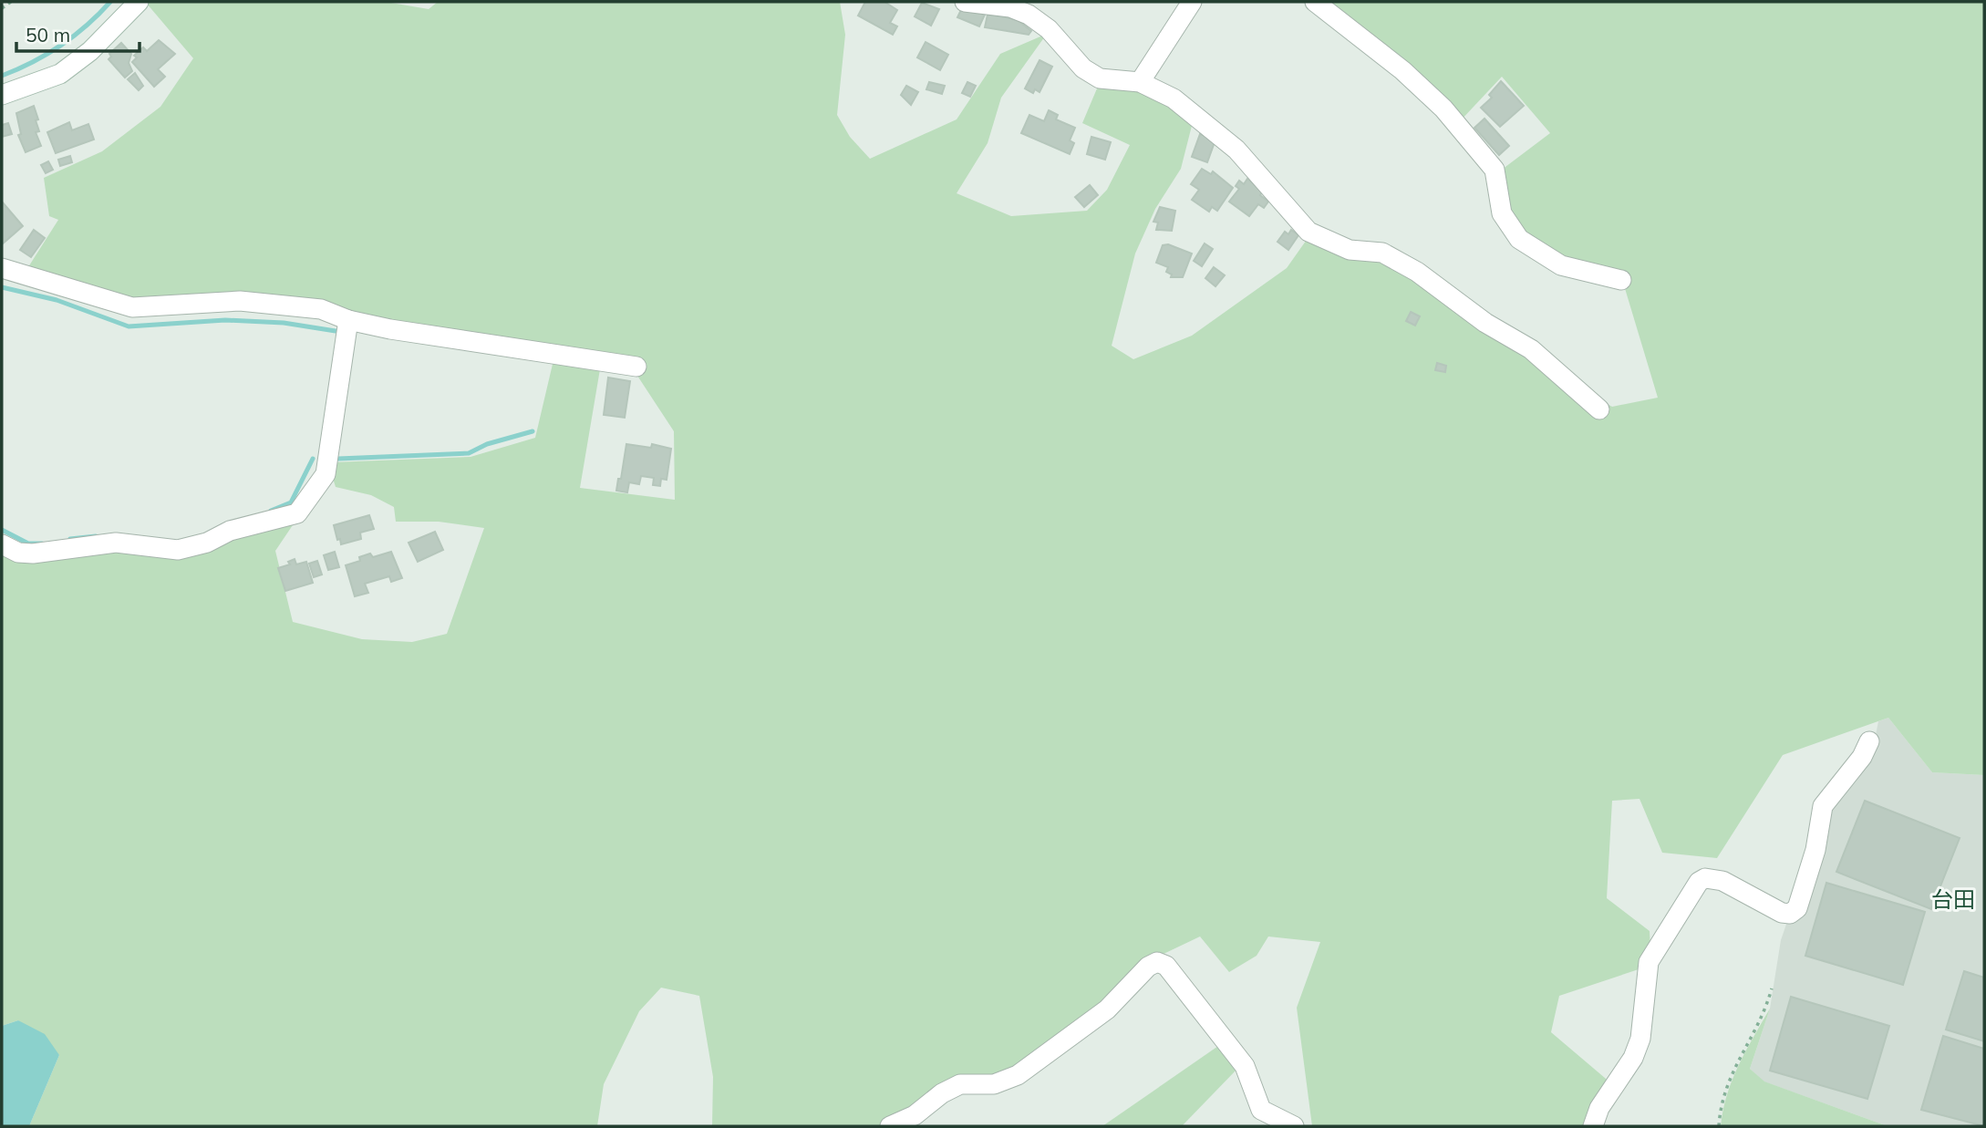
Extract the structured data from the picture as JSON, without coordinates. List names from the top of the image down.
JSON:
{
  "districts": ["台田"],
  "scale_bar": "50 m"
}
